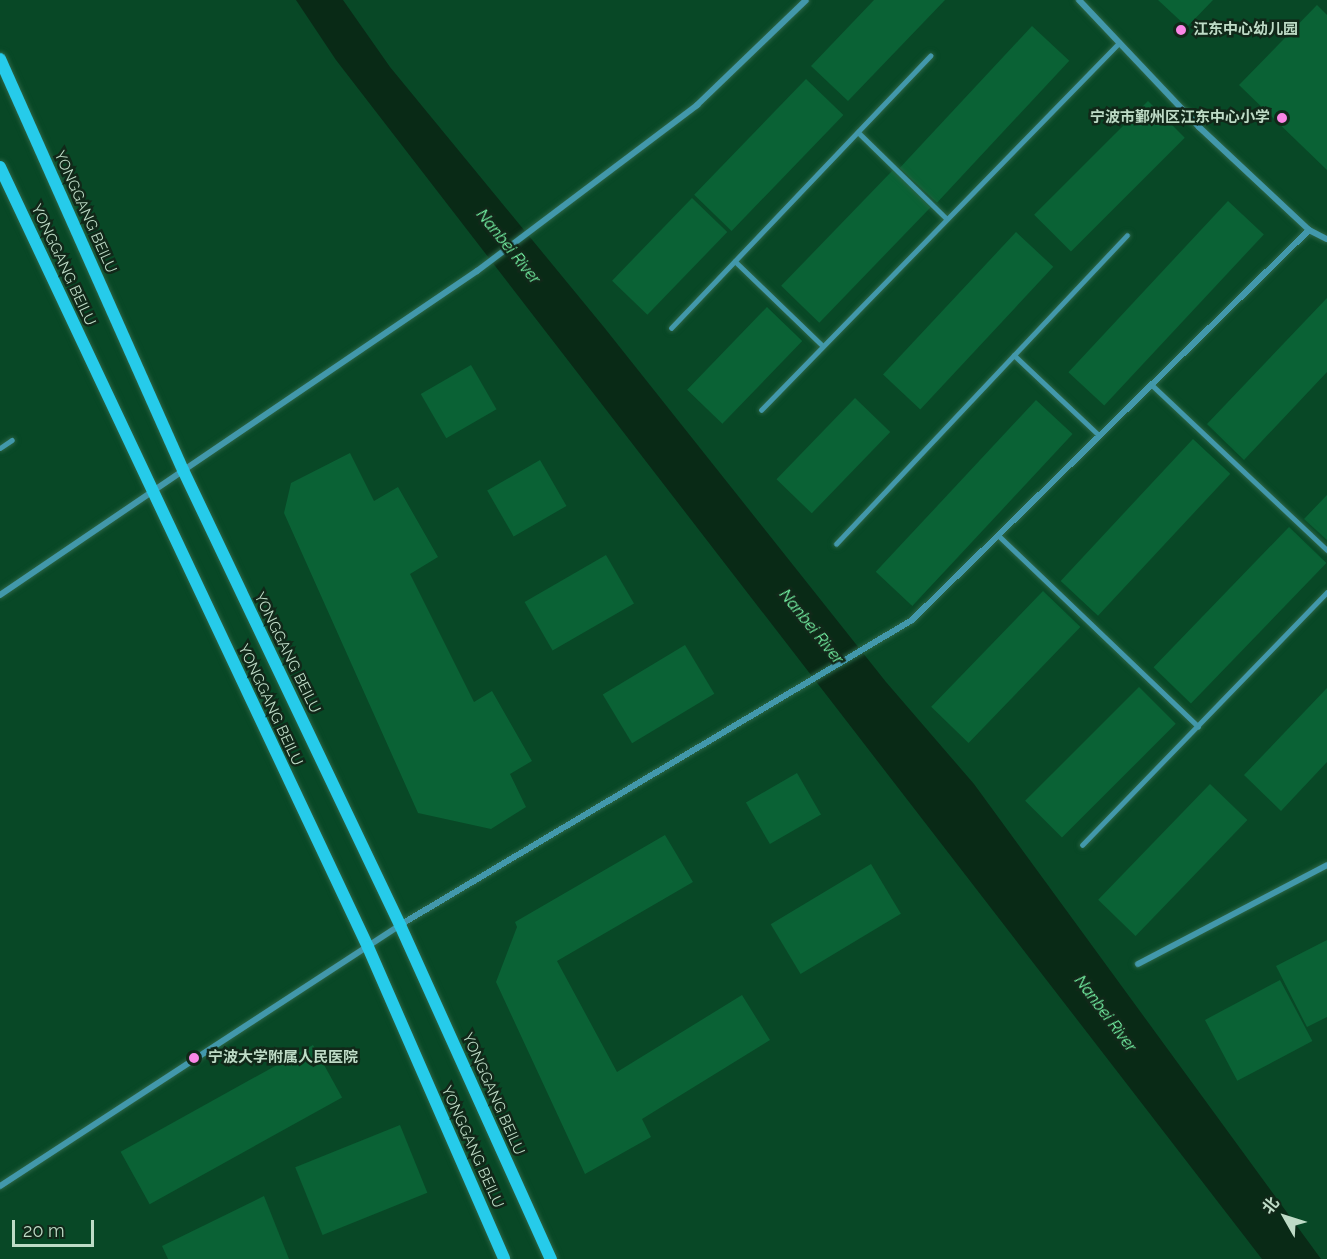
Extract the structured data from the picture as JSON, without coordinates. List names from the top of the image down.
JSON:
{
  "streets": {
    "main road": ["YONGGANG BEILU"]
  },
  "water": ["Nanbei River"],
  "places": ["江东中心幼儿园", "宁波市鄞州区江东中心小学", "宁波大学附属人民医院"],
  "scale_bar": "20 m",
  "north": "top left"
}
